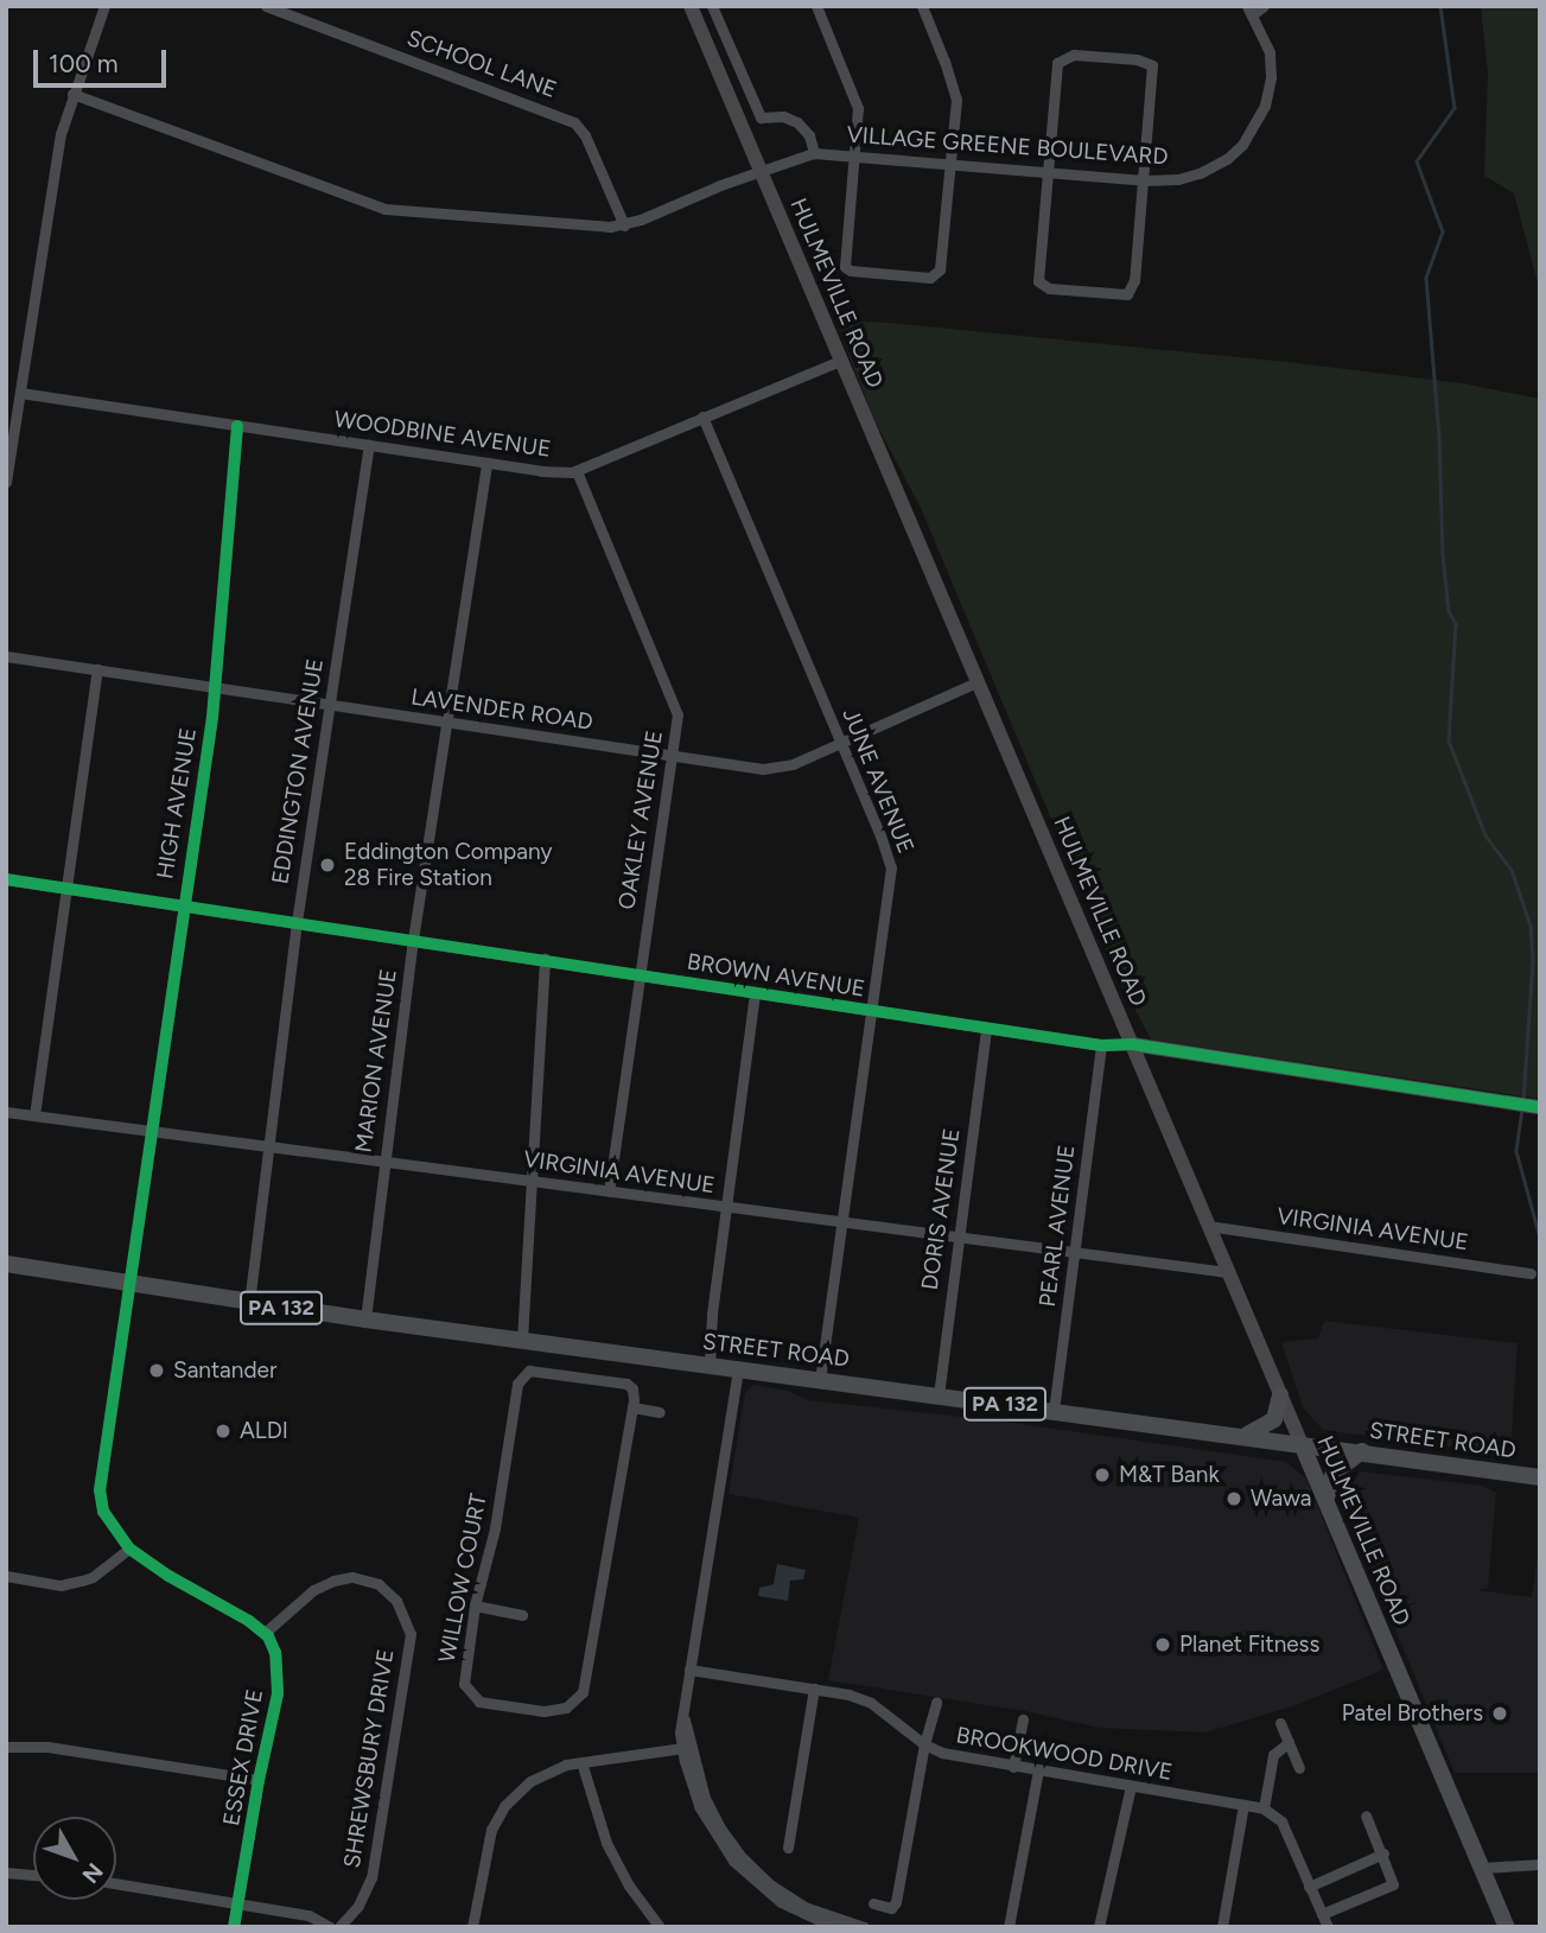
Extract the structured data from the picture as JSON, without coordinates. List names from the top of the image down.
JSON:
{
  "streets": {
    "main road": [
      "HULMEVILLE ROAD",
      "BROWN AVENUE",
      "PA 132",
      "STREET ROAD"
    ],
    "street": [
      "SCHOOL LANE",
      "VILLAGE GREENE BOULEVARD",
      "WOODBINE AVENUE",
      "LAVENDER ROAD",
      "EDDINGTON AVENUE",
      "JUNE AVENUE",
      "HIGH AVENUE",
      "OAKLEY AVENUE",
      "MARION AVENUE",
      "VIRGINIA AVENUE",
      "DORIS AVENUE",
      "PEARL AVENUE",
      "WILLOW COURT",
      "BROOKWOOD DRIVE",
      "ESSEX DRIVE",
      "SHREWSBURY DRIVE"
    ]
  },
  "crossings": [
    ["SCHOOL LANE", "VILLAGE GREENE BOULEVARD"],
    ["VILLAGE GREENE BOULEVARD", "HULMEVILLE ROAD"],
    ["HULMEVILLE ROAD", "WOODBINE AVENUE"],
    ["HULMEVILLE ROAD", "LAVENDER ROAD"],
    ["HULMEVILLE ROAD", "BROWN AVENUE"],
    ["HULMEVILLE ROAD", "VIRGINIA AVENUE"],
    ["HULMEVILLE ROAD", "STREET ROAD"],
    ["WOODBINE AVENUE", "EDDINGTON AVENUE"],
    ["WOODBINE AVENUE", "JUNE AVENUE"],
    ["WOODBINE AVENUE", "HIGH AVENUE"],
    ["WOODBINE AVENUE", "OAKLEY AVENUE"],
    ["WOODBINE AVENUE", "MARION AVENUE"],
    ["LAVENDER ROAD", "EDDINGTON AVENUE"],
    ["LAVENDER ROAD", "JUNE AVENUE"],
    ["LAVENDER ROAD", "HIGH AVENUE"],
    ["LAVENDER ROAD", "OAKLEY AVENUE"],
    ["LAVENDER ROAD", "MARION AVENUE"],
    ["EDDINGTON AVENUE", "BROWN AVENUE"],
    ["EDDINGTON AVENUE", "VIRGINIA AVENUE"],
    ["EDDINGTON AVENUE", "STREET ROAD"],
    ["JUNE AVENUE", "BROWN AVENUE"],
    ["JUNE AVENUE", "VIRGINIA AVENUE"],
    ["JUNE AVENUE", "STREET ROAD"],
    ["HIGH AVENUE", "BROWN AVENUE"],
    ["HIGH AVENUE", "VIRGINIA AVENUE"],
    ["HIGH AVENUE", "STREET ROAD"],
    ["OAKLEY AVENUE", "BROWN AVENUE"],
    ["OAKLEY AVENUE", "VIRGINIA AVENUE"],
    ["BROWN AVENUE", "MARION AVENUE"],
    ["BROWN AVENUE", "DORIS AVENUE"],
    ["BROWN AVENUE", "PEARL AVENUE"],
    ["MARION AVENUE", "VIRGINIA AVENUE"],
    ["MARION AVENUE", "STREET ROAD"],
    ["VIRGINIA AVENUE", "DORIS AVENUE"],
    ["VIRGINIA AVENUE", "PEARL AVENUE"],
    ["DORIS AVENUE", "STREET ROAD"],
    ["PEARL AVENUE", "STREET ROAD"],
    ["ESSEX DRIVE", "SHREWSBURY DRIVE"]
  ],
  "places": [
    "Eddington Company 28 Fire Station",
    "Santander",
    "ALDI",
    "M&T Bank",
    "Wawa",
    "Planet Fitness",
    "Patel Brothers"
  ],
  "scale_bar": "100 m",
  "north": "bottom right"
}
